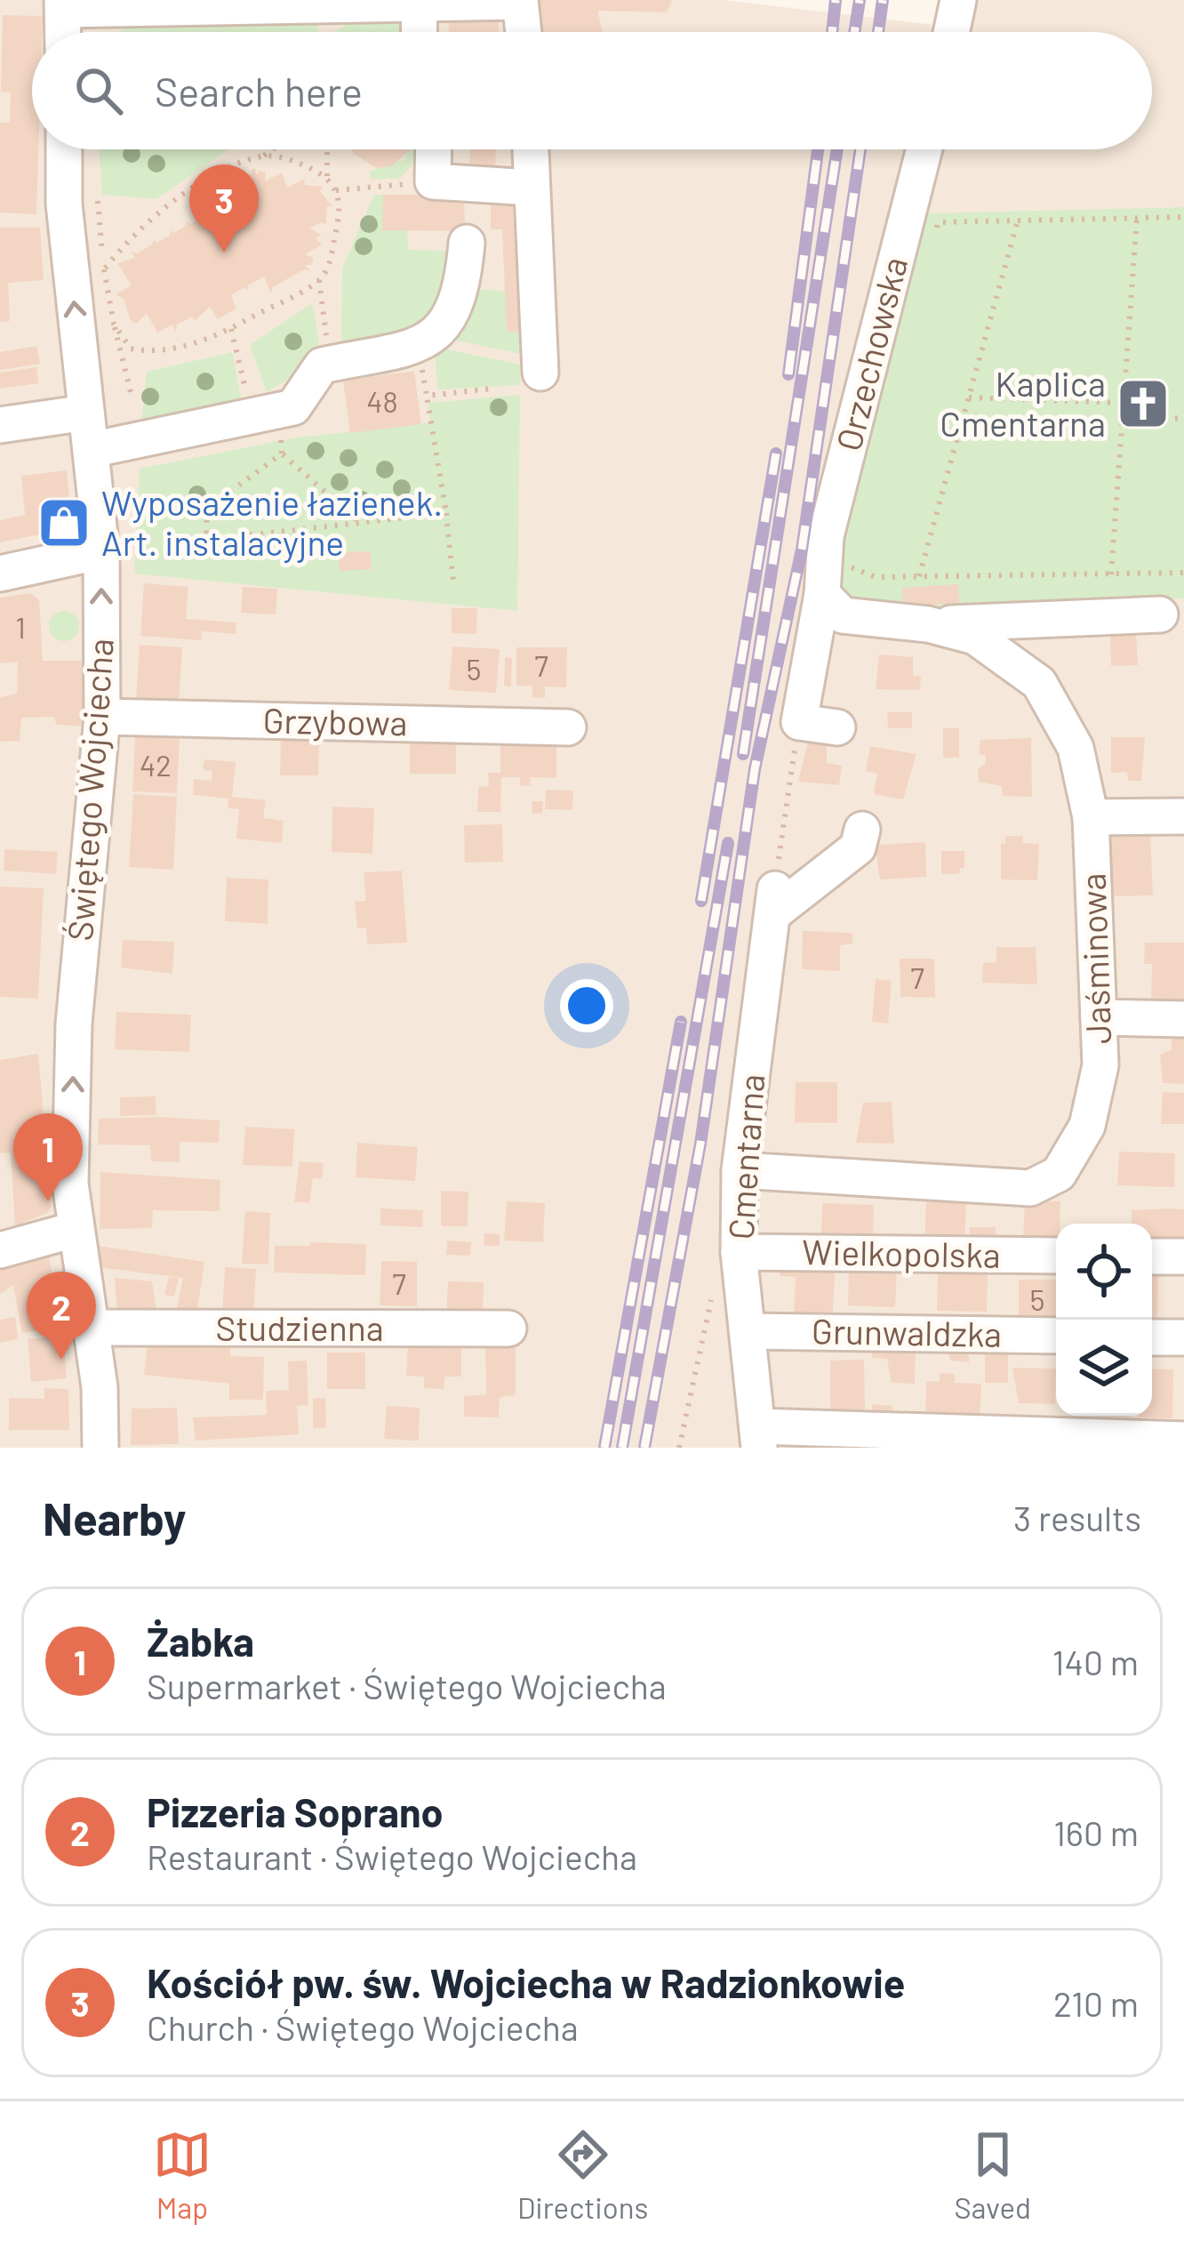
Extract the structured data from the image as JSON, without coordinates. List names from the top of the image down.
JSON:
{
  "streets": {
    "street": [
      "Orzechowska",
      "Grzybowa",
      "Świętego Wojciecha",
      "Jaśminowa",
      "Cmentarna",
      "Wielkopolska",
      "Studzienna",
      "Grunwaldzka"
    ]
  },
  "crossings": [
    ["Orzechowska", "Jaśminowa"],
    ["Grzybowa", "Świętego Wojciecha"],
    ["Świętego Wojciecha", "Studzienna"],
    ["Jaśminowa", "Cmentarna"],
    ["Cmentarna", "Wielkopolska"],
    ["Cmentarna", "Grunwaldzka"]
  ],
  "one_way": ["Świętego Wojciecha"],
  "places": {
    "church": ["Kaplica Cmentarna"],
    "shop": ["Wyposażenie łazienek. Art. instalacyjne"]
  },
  "house_numbers": [
    "48",
    "1",
    "7",
    "5",
    "42",
    "7",
    "7",
    "5"
  ],
  "page": {
    "search": "Search here",
    "pins": ["3", "1", "2"],
    "heading": ["Nearby", "3 results"],
    "list": [
      {
        "mark": "1",
        "name": "Żabka",
        "note": "Supermarket · Świętego Wojciecha",
        "value": "140 m"
      },
      {
        "mark": "2",
        "name": "Pizzeria Soprano",
        "note": "Restaurant · Świętego Wojciecha",
        "value": "160 m"
      },
      {
        "mark": "3",
        "name": "Kościół pw. św. Wojciecha w Radzionkowie",
        "note": "Church · Świętego Wojciecha",
        "value": "210 m"
      }
    ],
    "nav": ["Map", "Directions", "Saved"]
  }
}
